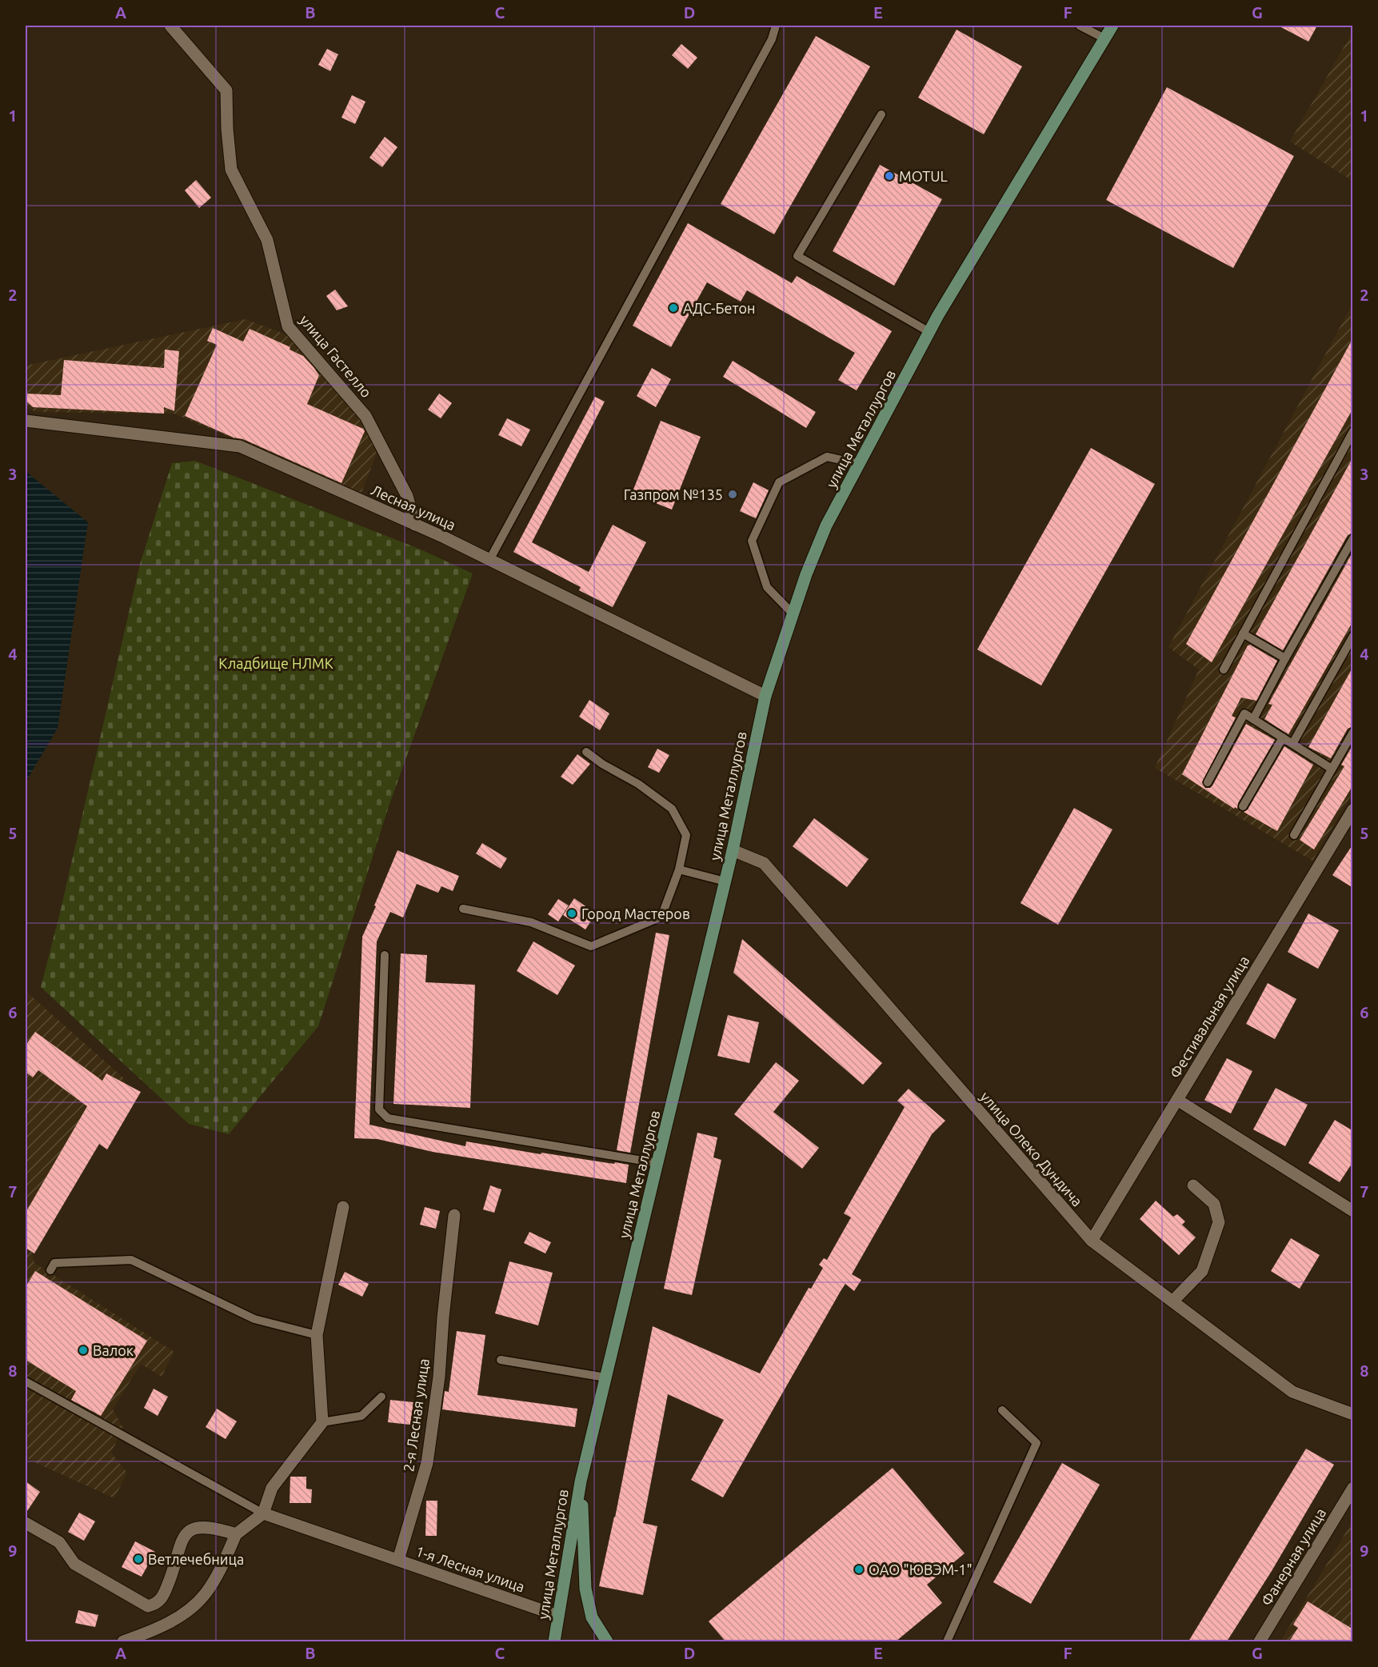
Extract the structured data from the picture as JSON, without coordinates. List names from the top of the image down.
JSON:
{
  "streets": {
    "main road": ["улица Металлургов"],
    "street": [
      "улица Гастелло",
      "Лесная улица",
      "Фестивальная улица",
      "улица Олеко Дундича",
      "2-я Лесная улица",
      "Фанерная улица",
      "1-я Лесная улица"
    ]
  },
  "crossings": [
    ["улица Гастелло", "Лесная улица"],
    ["улица Металлургов", "Лесная улица"],
    ["улица Металлургов", "улица Олеко Дундича"],
    ["улица Металлургов", "1-я Лесная улица"],
    ["Фестивальная улица", "улица Олеко Дундича"],
    ["2-я Лесная улица", "1-я Лесная улица"]
  ],
  "parks": ["Кладбище НЛМК"],
  "places": [
    "MOTUL",
    "АДС-Бетон",
    "Газпром №135",
    "Город Мастеров",
    "Валок",
    "Ветлечебница",
    "ОАО \"ЮВЭМ-1\""
  ],
  "grid": {
    "columns": [
      "A",
      "B",
      "C",
      "D",
      "E",
      "F",
      "G"
    ],
    "rows": [
      "1",
      "2",
      "3",
      "4",
      "5",
      "6",
      "7",
      "8",
      "9"
    ]
  }
}
